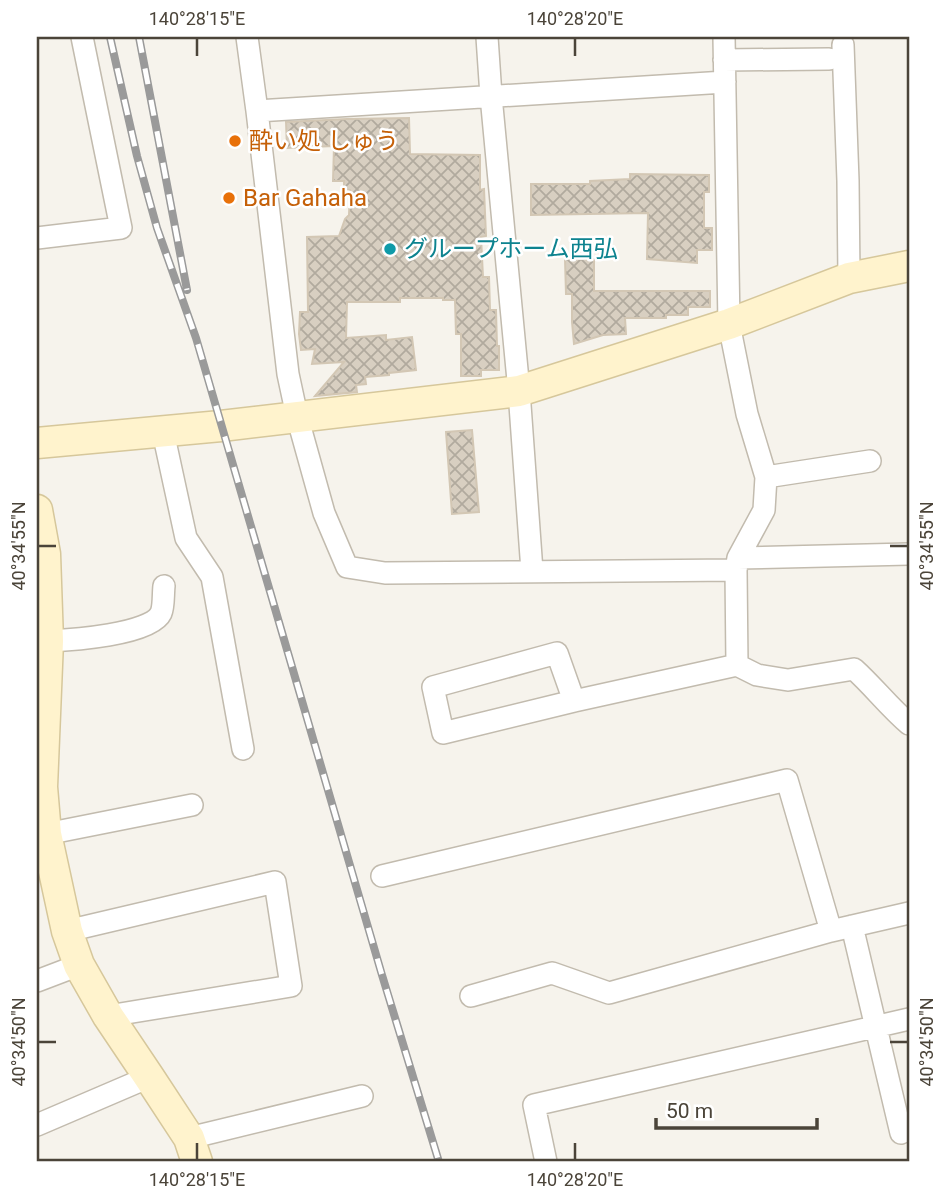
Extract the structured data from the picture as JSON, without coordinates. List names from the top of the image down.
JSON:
{
  "places": ["酔い処 しゅう", "Bar Gahaha", "グループホーム西弘"],
  "scale_bar": "50 m",
  "coordinates": [
    "140°28'15\"E",
    "140°28'20\"E",
    "40°34'55\"N",
    "40°34'50\"N"
  ]
}
